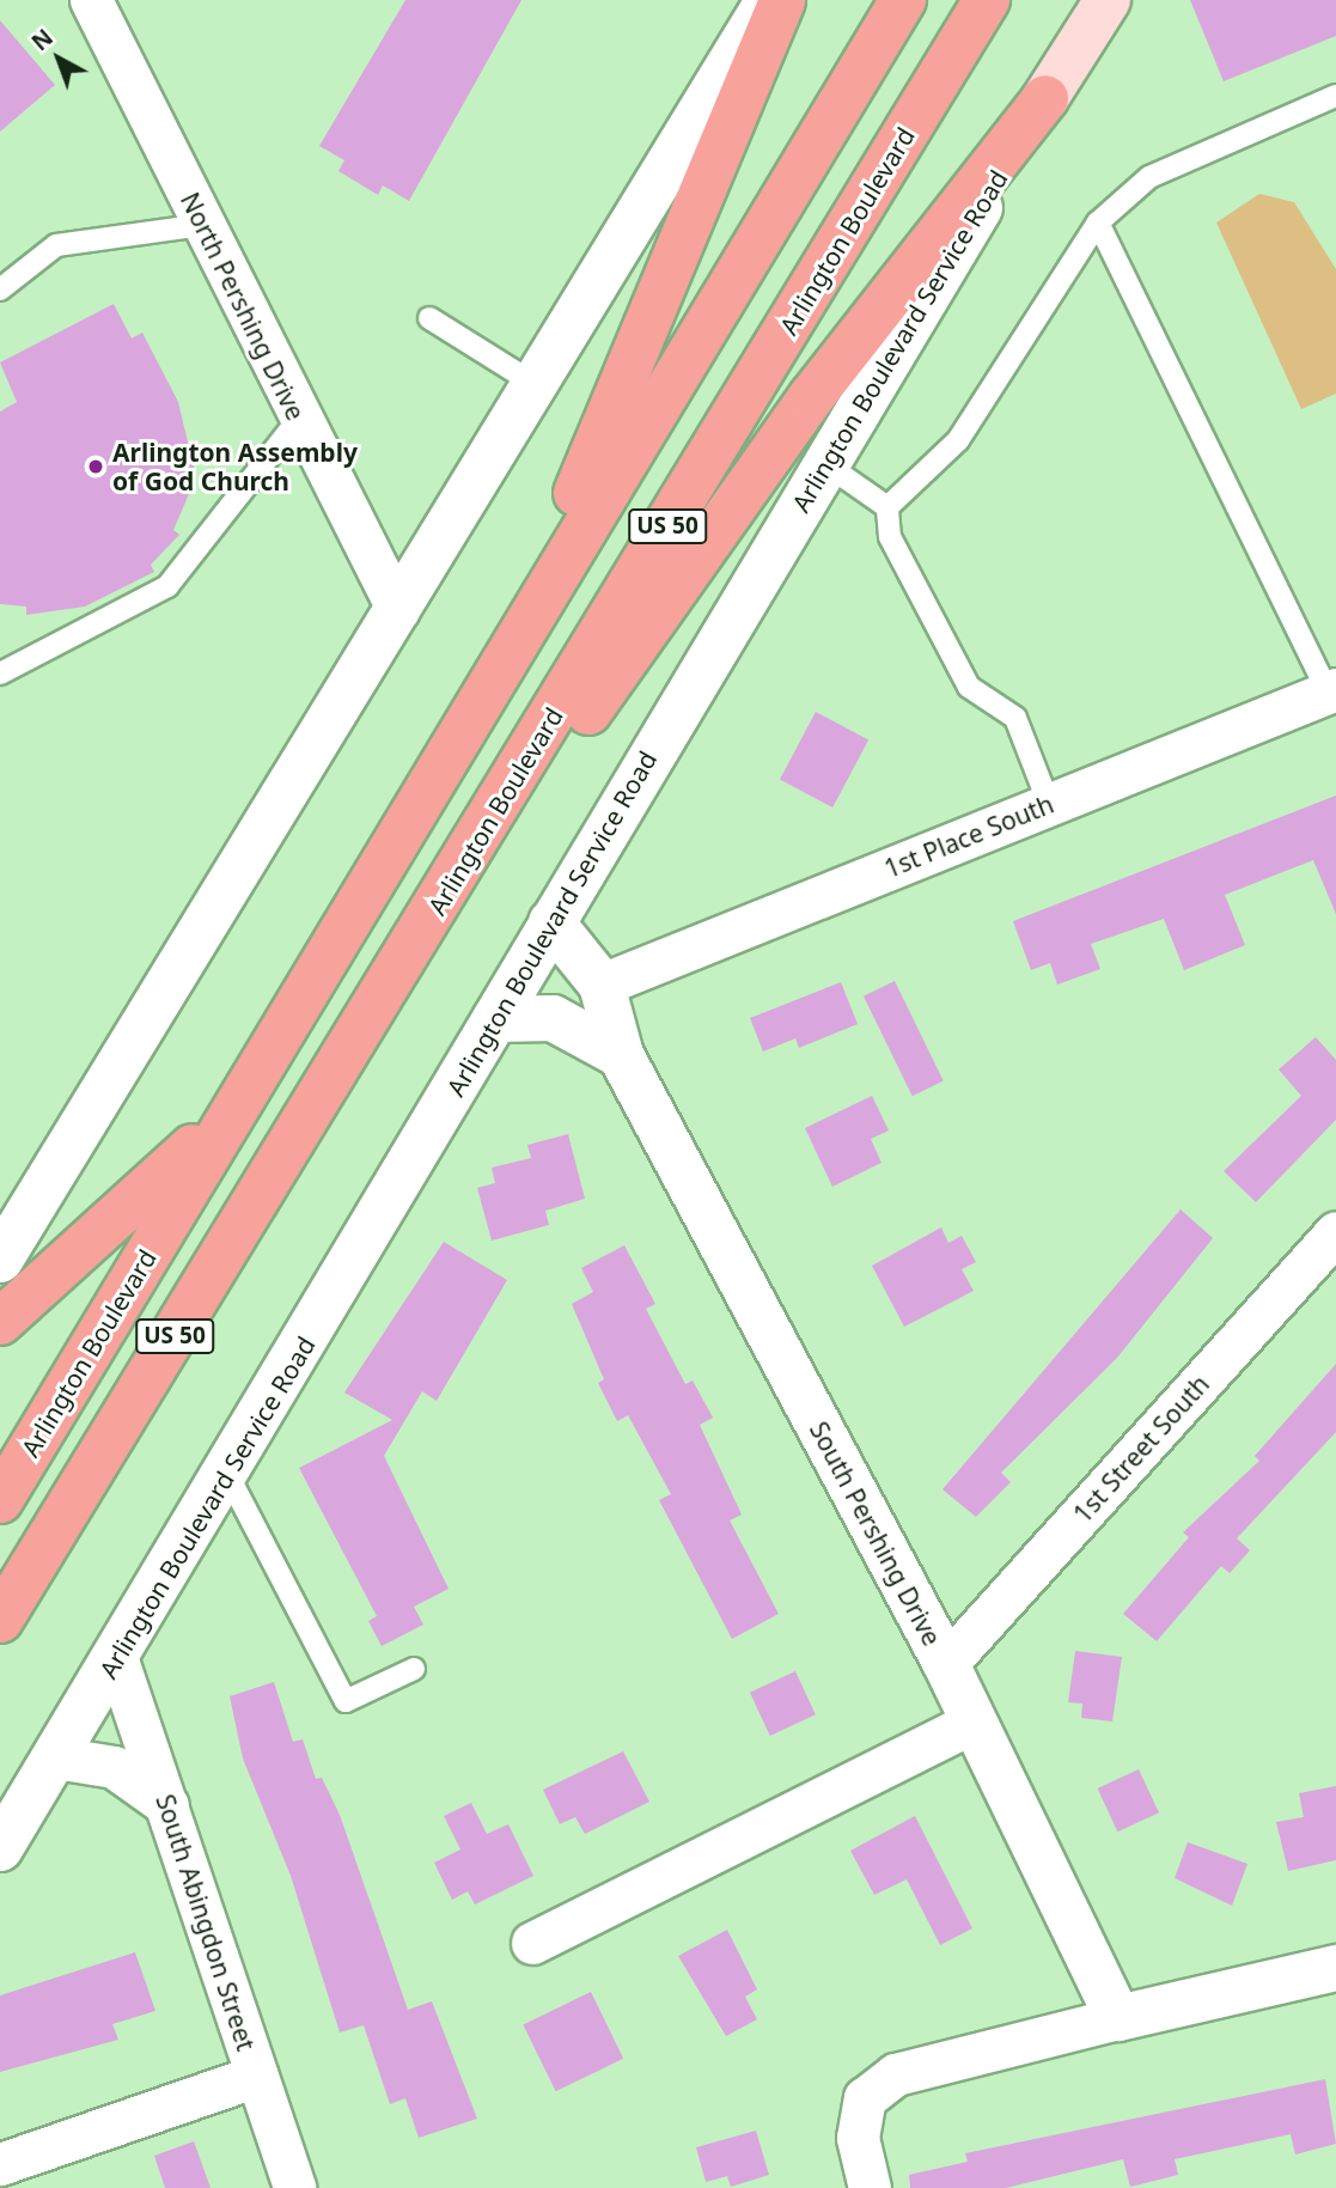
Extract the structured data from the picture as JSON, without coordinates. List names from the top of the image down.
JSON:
{
  "streets": {
    "highway": ["Arlington Boulevard", "US 50"],
    "main road": ["Arlington Boulevard Service Road"],
    "street": [
      "North Pershing Drive",
      "1st Place South",
      "1st Street South",
      "South Pershing Drive",
      "South Abingdon Street"
    ]
  },
  "crossings": [
    ["Arlington Boulevard Service Road", "South Pershing Drive"],
    ["Arlington Boulevard Service Road", "South Abingdon Street"],
    ["1st Place South", "South Pershing Drive"],
    ["1st Street South", "South Pershing Drive"]
  ],
  "places": ["Arlington Assembly of God Church"],
  "north": "top left"
}
